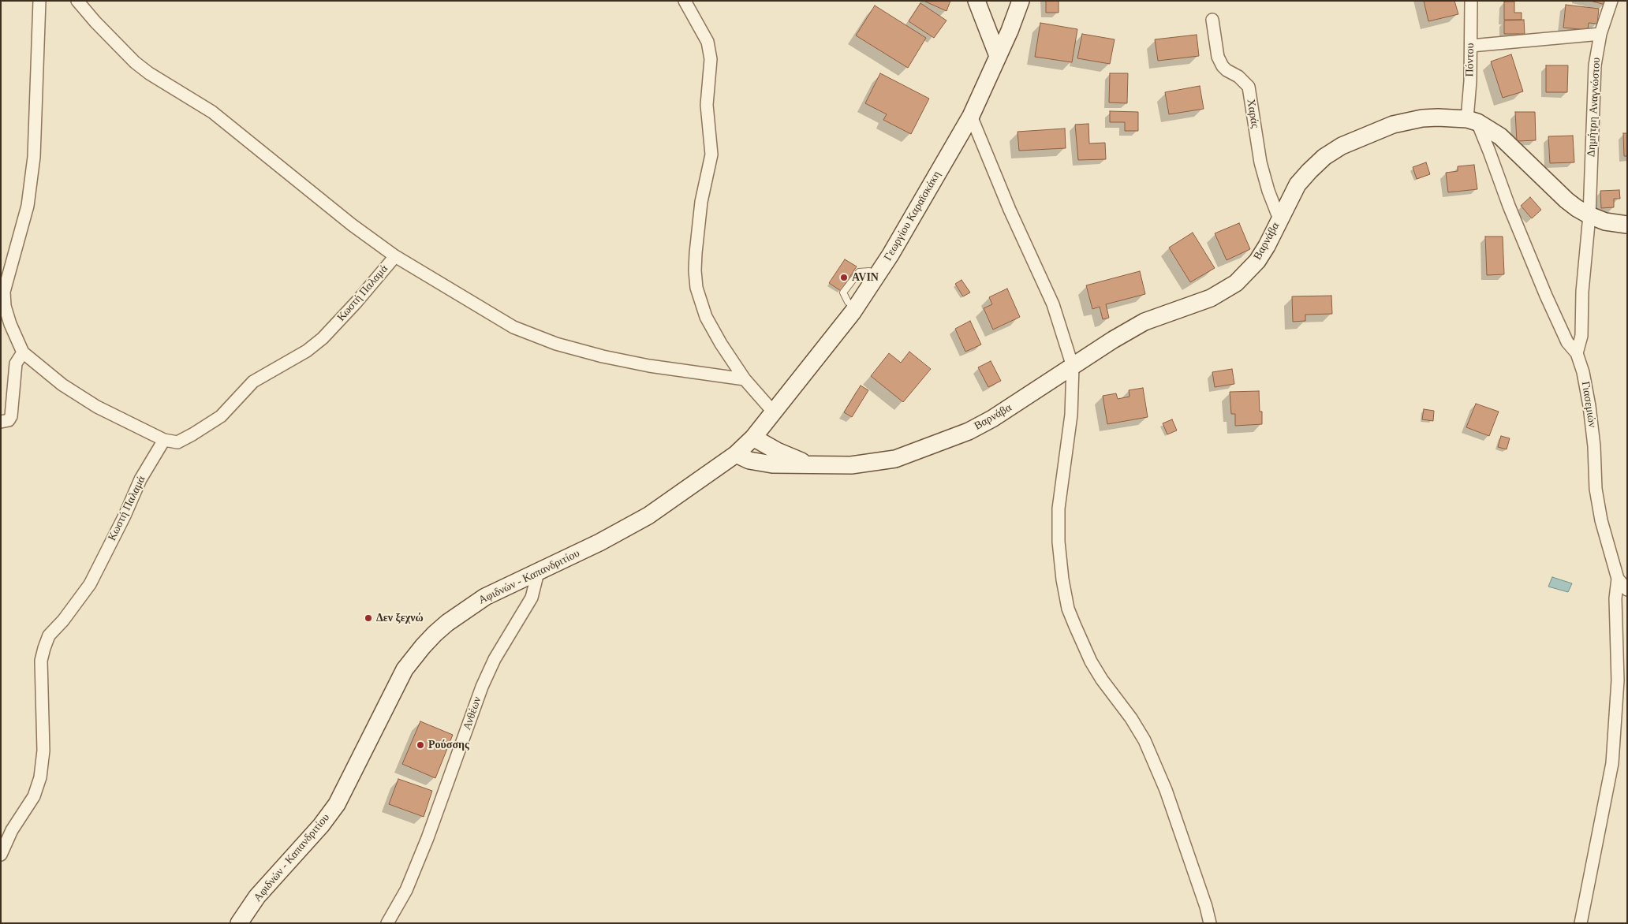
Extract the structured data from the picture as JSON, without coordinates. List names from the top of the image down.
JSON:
{
  "streets": {
    "main road": ["Γεωργίου Καραϊσκάκη", "Βαρνάβα", "Αφιδνών - Καπανδριτίου"],
    "street": [
      "Πόντου",
      "Δημήτρη Αναγνώστου",
      "Χαράς",
      "Κωστή Παλαμά",
      "Γιασεμιών",
      "Ανθέων"
    ]
  },
  "crossings": [
    ["Πόντου", "Βαρνάβα"],
    ["Δημήτρη Αναγνώστου", "Βαρνάβα"],
    ["Χαράς", "Βαρνάβα"],
    ["Γεωργίου Καραϊσκάκη", "Αφιδνών - Καπανδριτίου"],
    ["Βαρνάβα", "Αφιδνών - Καπανδριτίου"],
    ["Αφιδνών - Καπανδριτίου", "Ανθέων"]
  ],
  "places": ["AVIN", "Δεν ξεχνώ", "Ρούσσης"]
}
